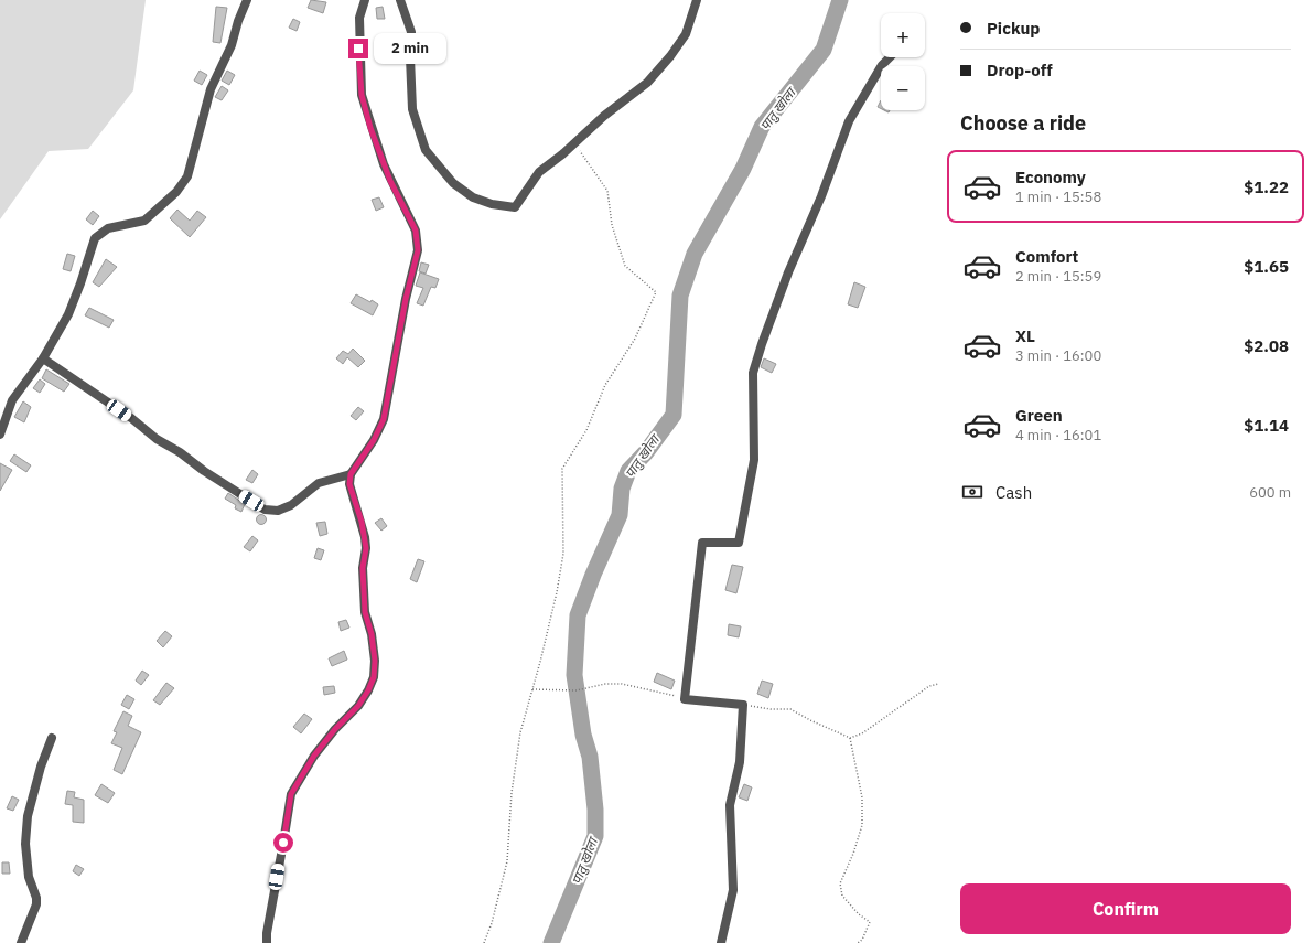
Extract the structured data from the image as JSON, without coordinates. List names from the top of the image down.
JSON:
{
  "water": ["पातु खोला"],
  "page": {
    "banner": ["Pickup", "Drop-off"],
    "map_buttons": ["+", "−"],
    "bubble": "2 min",
    "heading": "Choose a ride",
    "list": [
      {
        "name": "Economy",
        "note": "1 min · 15:58",
        "value": "$1.22"
      },
      {
        "name": "Comfort",
        "note": "2 min · 15:59",
        "value": "$1.65"
      },
      {
        "name": "XL",
        "note": "3 min · 16:00",
        "value": "$2.08"
      },
      {
        "name": "Green",
        "note": "4 min · 16:01",
        "value": "$1.14"
      }
    ],
    "pay": ["Cash", "600 m"],
    "buttons": "Confirm"
  }
}
